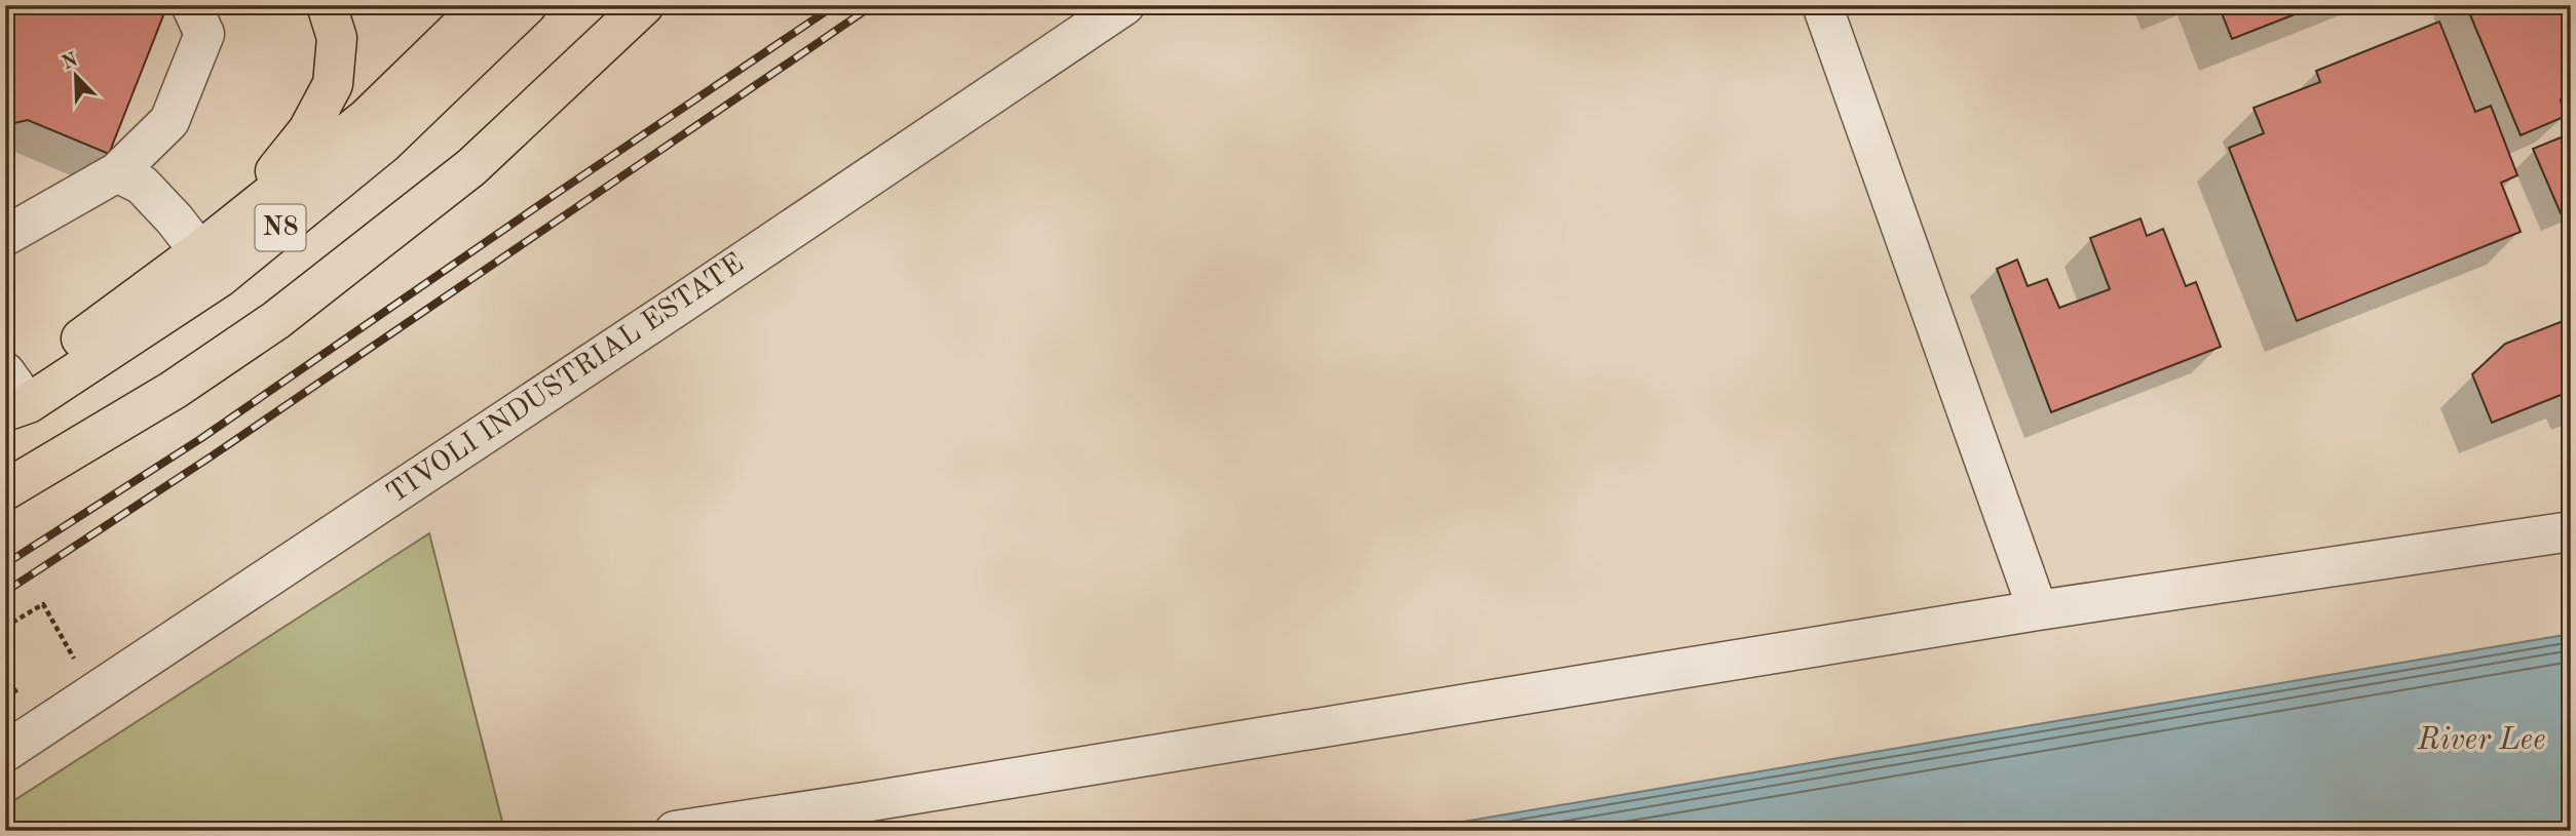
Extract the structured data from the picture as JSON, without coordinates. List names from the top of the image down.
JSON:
{
  "streets": {
    "highway": ["N8"],
    "lane": ["TIVOLI INDUSTRIAL ESTATE"]
  },
  "water": ["River Lee"],
  "north": "top left"
}
